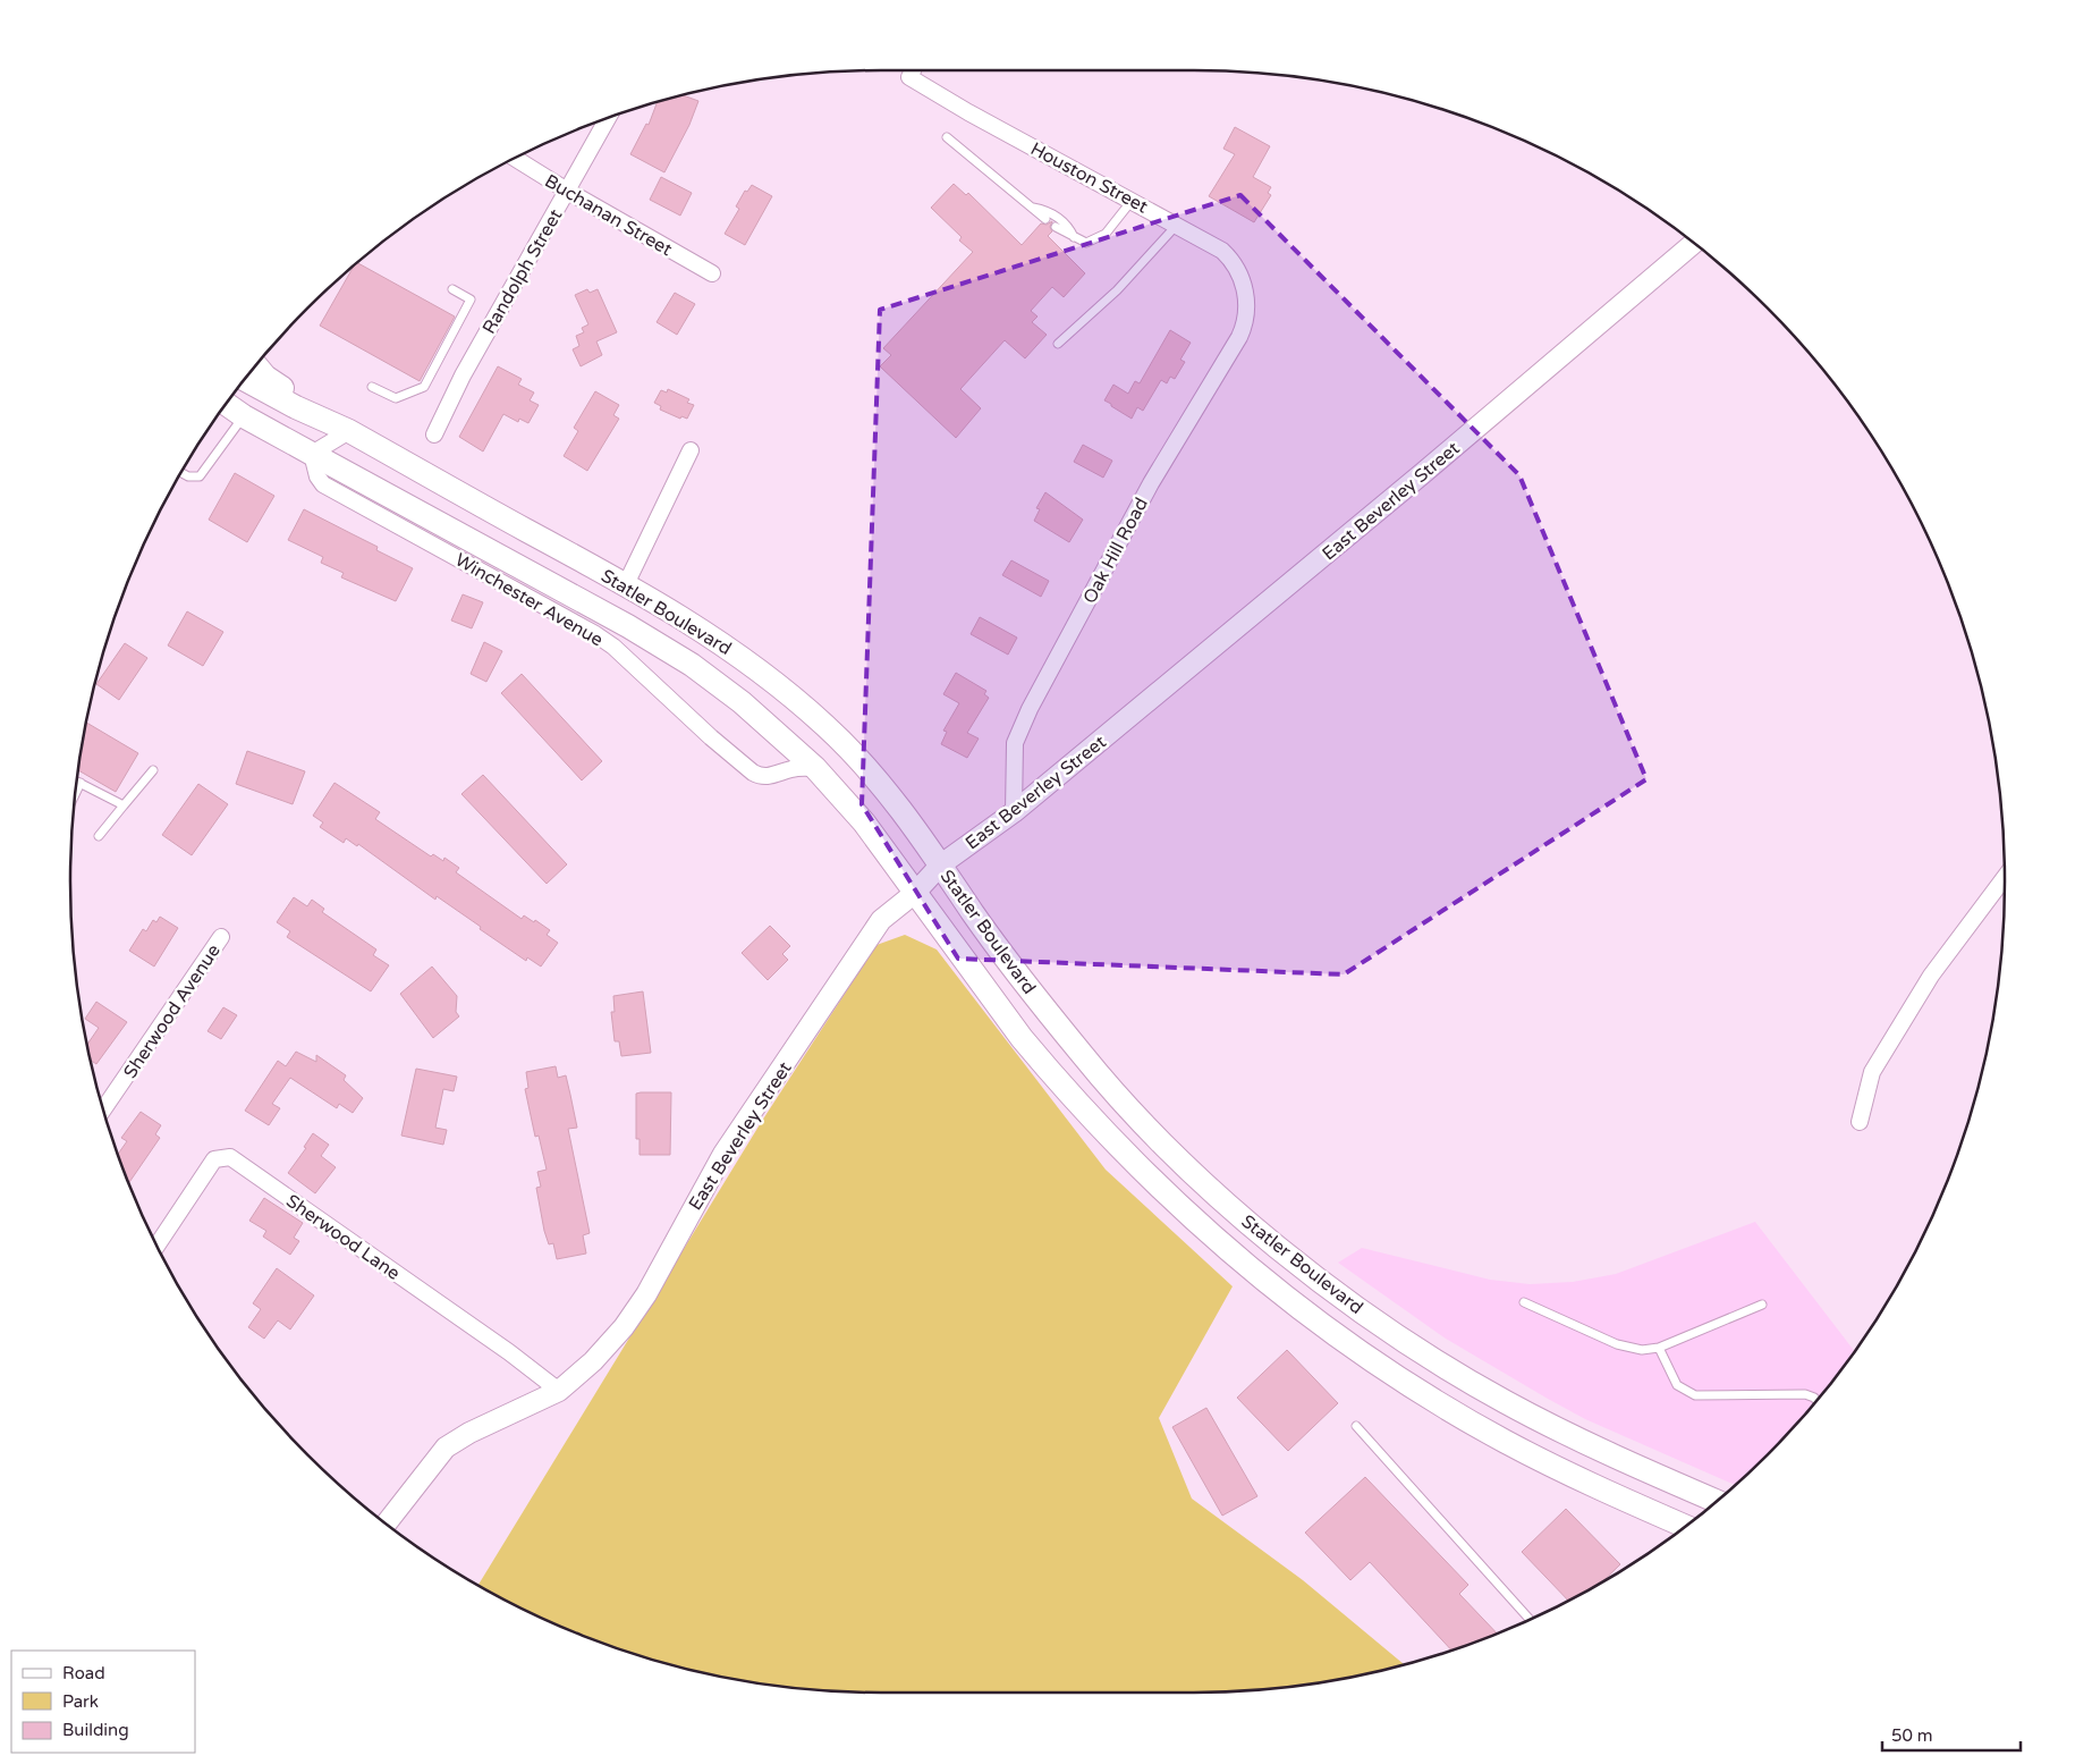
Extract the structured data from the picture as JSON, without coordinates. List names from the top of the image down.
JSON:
{
  "streets": {
    "main road": ["Statler Boulevard"],
    "street": [
      "Houston Street",
      "Buchanan Street",
      "Randolph Street",
      "East Beverley Street",
      "Oak Hill Road",
      "Winchester Avenue",
      "Sherwood Avenue",
      "Sherwood Lane"
    ]
  },
  "crossings": [
    ["Houston Street", "Oak Hill Road"],
    ["Buchanan Street", "Randolph Street"],
    ["East Beverley Street", "Oak Hill Road"],
    ["East Beverley Street", "Statler Boulevard"],
    ["East Beverley Street", "Sherwood Lane"],
    ["Winchester Avenue", "Statler Boulevard"]
  ],
  "legend": ["Road", "Park", "Building"],
  "scale_bar": "50 m"
}
